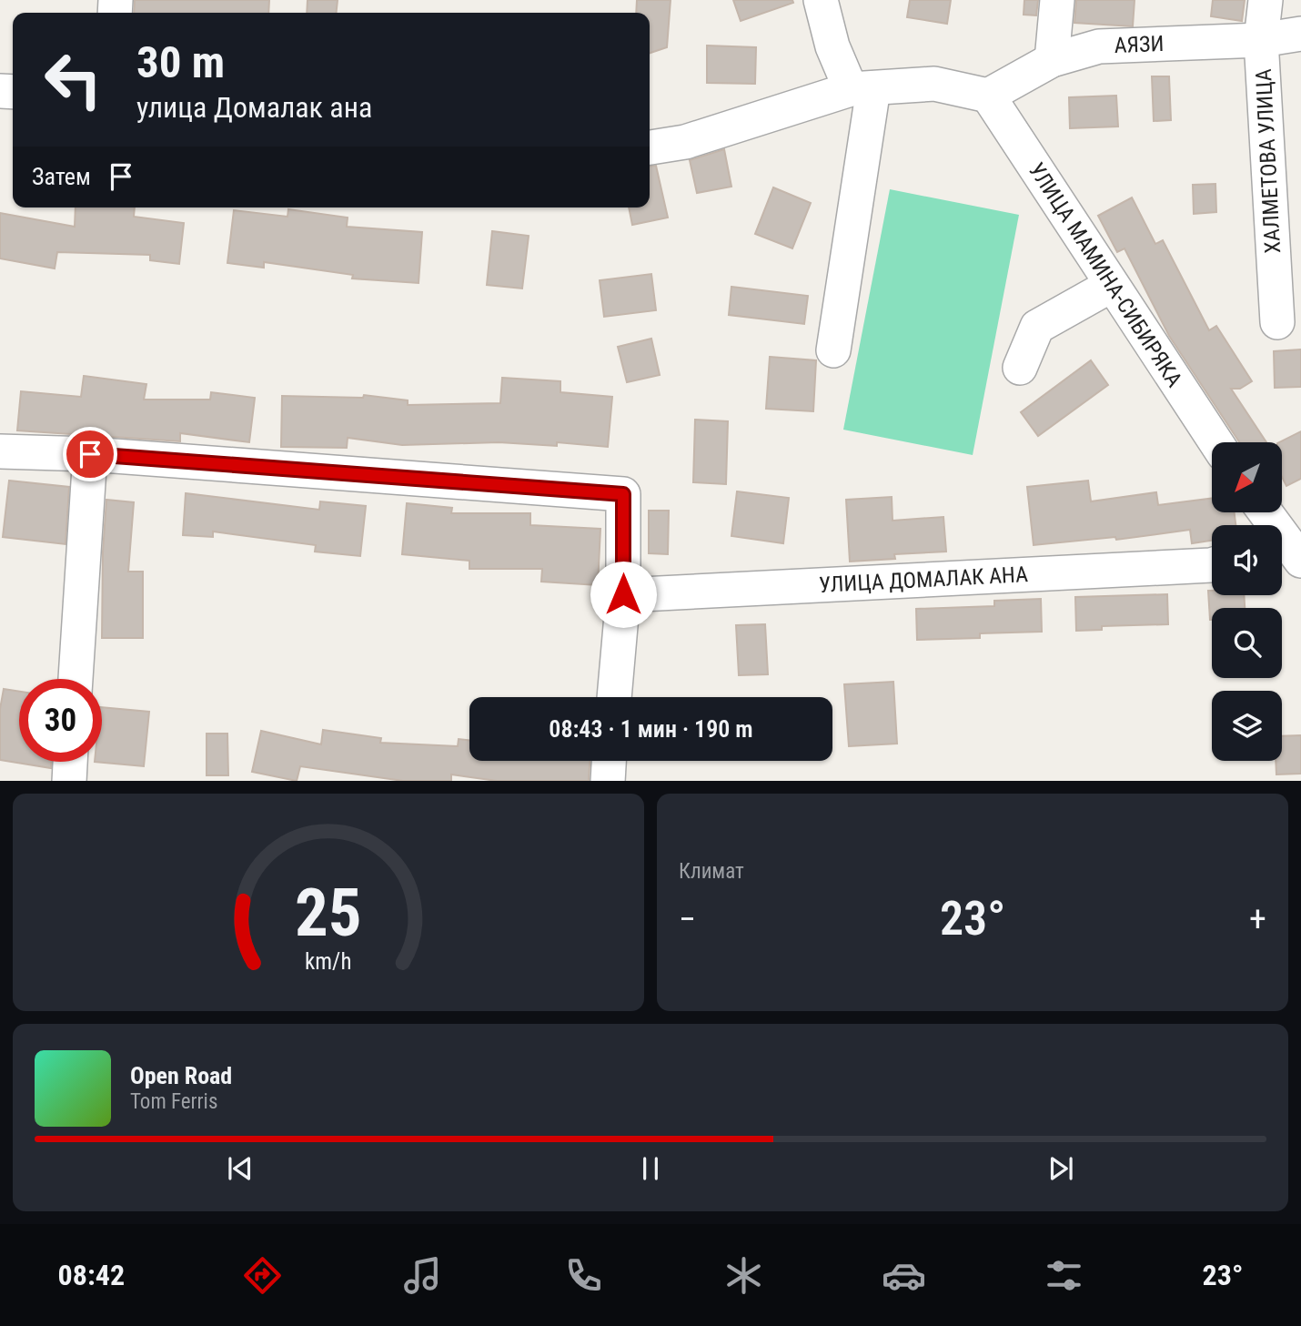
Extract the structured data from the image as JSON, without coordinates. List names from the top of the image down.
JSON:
{
  "streets": {
    "street": [
      "АЯЗИ",
      "ХАЛМЕТОВА УЛИЦА",
      "УЛИЦА МАМИНА-СИБИРЯКА",
      "УЛИЦА ДОМАЛАК АНА"
    ]
  },
  "crossings": [
    ["АЯЗИ", "ХАЛМЕТОВА УЛИЦА"],
    ["АЯЗИ", "УЛИЦА МАМИНА-СИБИРЯКА"]
  ],
  "north": "bottom left",
  "page": {
    "turn": ["30 m", "улица Домалак ана"],
    "then": "Затем",
    "limit": "30",
    "trip": "08:43 · 1 мин · 190 m",
    "tile": "Климат",
    "heat": ["−", "23°", "+"],
    "song": ["Open Road", "Tom Ferris"],
    "tabs": ["08:42", "23°"],
    "gauge": ["25", "km/h"]
  }
}
